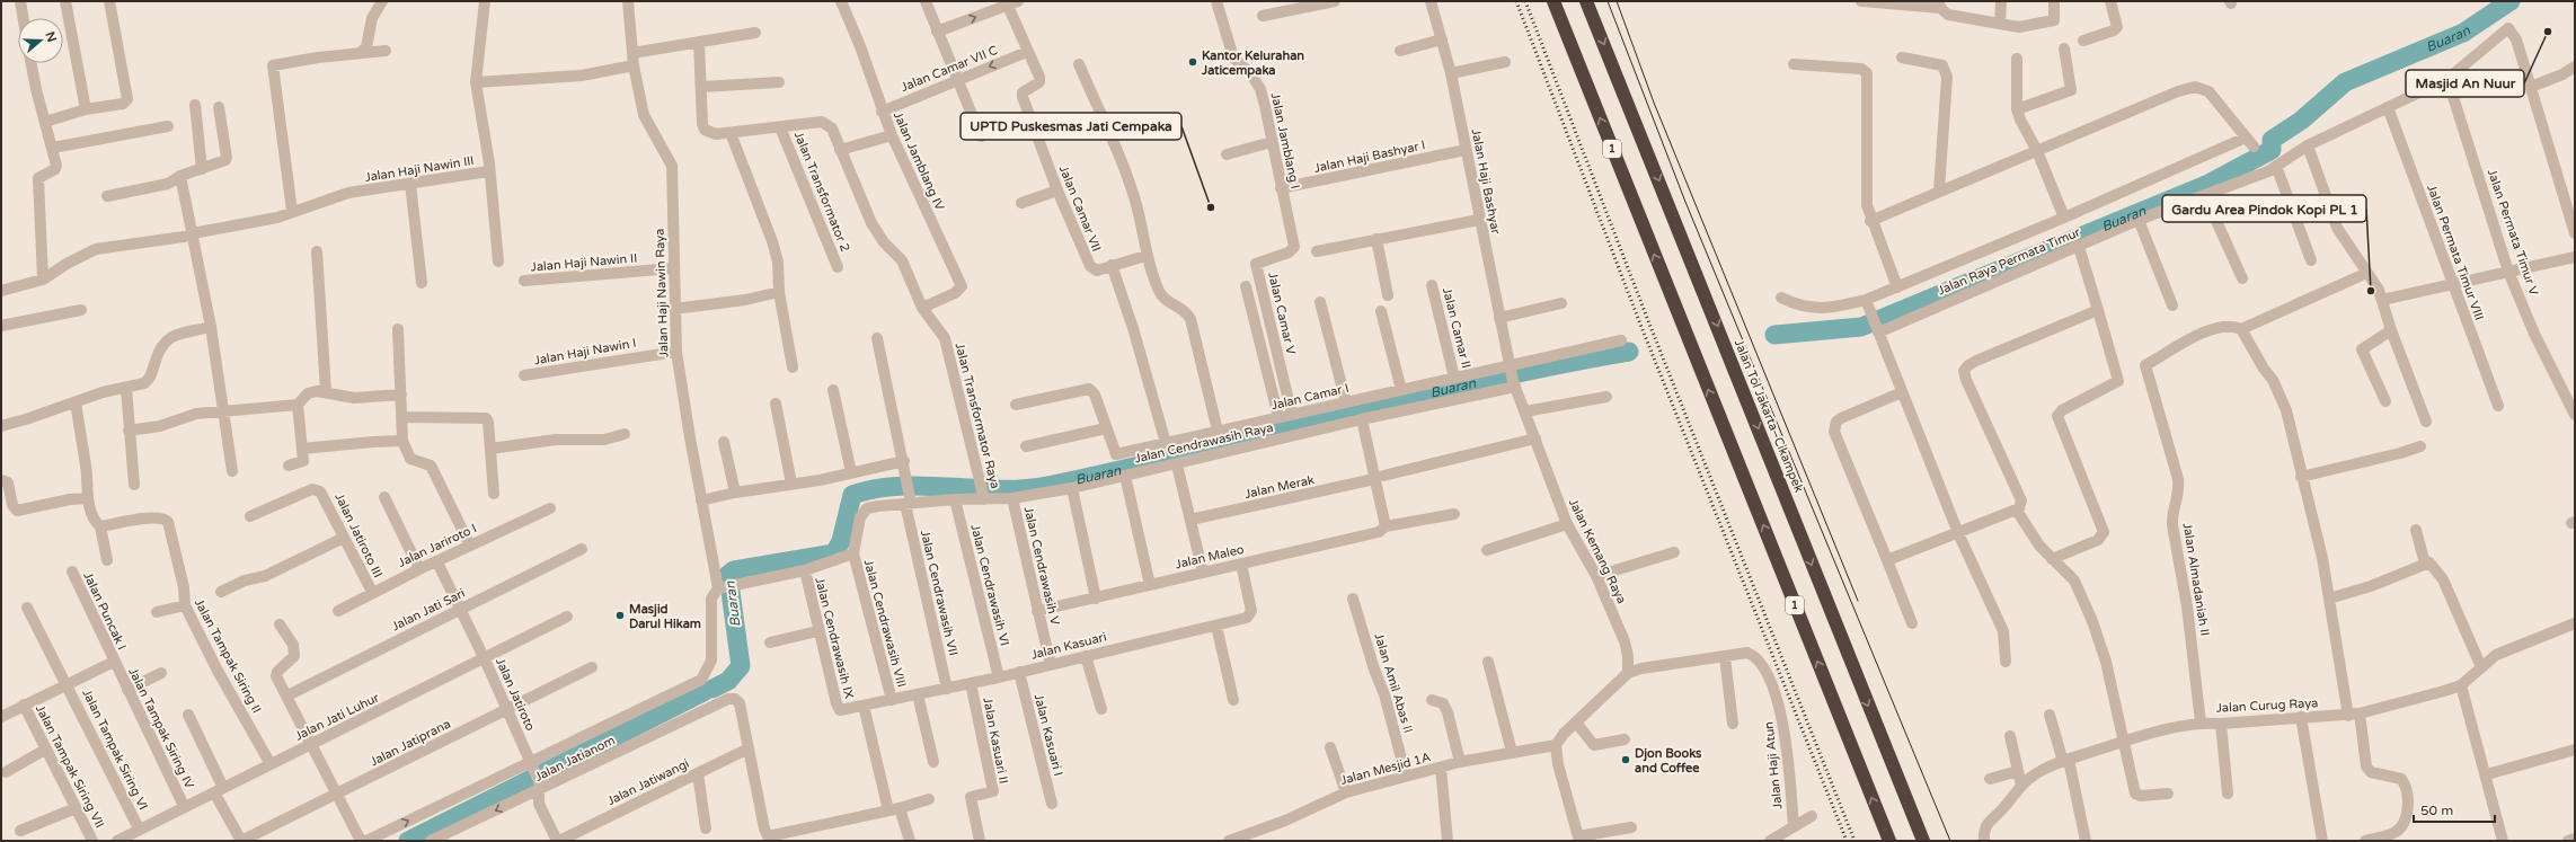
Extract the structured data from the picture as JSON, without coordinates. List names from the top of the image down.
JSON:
{
  "streets": {
    "highway": ["1", "Jalan Tol Jakarta–Cikampek"],
    "street": [
      "Jalan Camar VII C",
      "Jalan Jamblang I",
      "Jalan Haji Bashyar I",
      "Jalan Jamblang IV",
      "Jalan Haji Nawin III",
      "Jalan Haji Bashyar",
      "Jalan Transformator 2",
      "Jalan Camar VII",
      "Jalan Permata Timur V",
      "Jalan Permata Timur VIII",
      "Jalan Raya Permata Timur",
      "Jalan Haji Nawin II",
      "Jalan Haji Nawin Raya",
      "Jalan Camar V",
      "Jalan Camar II",
      "Jalan Haji Nawin I",
      "Jalan Camar I",
      "Jalan Transformator Raya",
      "Jalan Cendrawasih Raya",
      "Jalan Merak",
      "Jalan Jatiroto III",
      "Jalan Jariroto I",
      "Jalan Kemang Raya",
      "Jalan Maleo",
      "Jalan Cendrawasih V",
      "Jalan Almadaniah II",
      "Jalan Cendrawasih VI",
      "Jalan Cendrawasih VII",
      "Jalan Jati Sari",
      "Jalan Puncak I",
      "Jalan Cendrawasih VIII",
      "Jalan Cendrawasih IX",
      "Jalan Kasuari",
      "Jalan Tampak Siring II",
      "Jalan Amil Abas II",
      "Jalan Jatiroto",
      "Jalan Curug Raya",
      "Jalan Jati Luhur",
      "Jalan Tampak Siring IV",
      "Jalan Kasuari I",
      "Jalan Kasuari II",
      "Jalan Jatiprana",
      "Jalan Tampak Siring VI",
      "Jalan Jatianom",
      "Jalan Haji Atun",
      "Jalan Tampak Siring VII",
      "Jalan Mesjid 1A",
      "Jalan Jatiwangi"
    ]
  },
  "crossings": [
    ["Jalan Camar VII C", "Jalan Jamblang IV"],
    ["Jalan Camar VII C", "Jalan Camar VII"],
    ["Jalan Jamblang I", "Jalan Haji Bashyar I"],
    ["Jalan Jamblang I", "Jalan Camar V"],
    ["Jalan Haji Bashyar I", "Jalan Haji Bashyar"],
    ["Jalan Jamblang IV", "Jalan Transformator Raya"],
    ["Jalan Haji Bashyar", "Jalan Camar I"],
    ["Jalan Haji Bashyar", "Jalan Cendrawasih Raya"],
    ["Jalan Haji Bashyar", "Jalan Kemang Raya"],
    ["Jalan Transformator 2", "Jalan Transformator Raya"],
    ["Jalan Permata Timur V", "Jalan Raya Permata Timur"],
    ["Jalan Permata Timur VIII", "Jalan Raya Permata Timur"],
    ["Jalan Haji Nawin II", "Jalan Haji Nawin Raya"],
    ["Jalan Haji Nawin Raya", "Jalan Haji Nawin I"],
    ["Jalan Camar V", "Jalan Camar I"],
    ["Jalan Camar II", "Jalan Camar I"],
    ["Jalan Camar I", "Jalan Cendrawasih Raya"],
    ["Jalan Transformator Raya", "Jalan Cendrawasih Raya"],
    ["Jalan Cendrawasih Raya", "Jalan Kemang Raya"],
    ["Jalan Cendrawasih Raya", "Jalan Cendrawasih V"],
    ["Jalan Cendrawasih Raya", "Jalan Cendrawasih VI"],
    ["Jalan Cendrawasih Raya", "Jalan Cendrawasih VII"],
    ["Jalan Cendrawasih Raya", "Jalan Cendrawasih VIII"],
    ["Jalan Merak", "Jalan Kemang Raya"],
    ["Jalan Jatiroto III", "Jalan Jariroto I"],
    ["Jalan Jariroto I", "Jalan Jatiroto"],
    ["Jalan Maleo", "Jalan Cendrawasih V"],
    ["Jalan Maleo", "Jalan Kasuari"],
    ["Jalan Cendrawasih V", "Jalan Kasuari"],
    ["Jalan Almadaniah II", "Jalan Curug Raya"],
    ["Jalan Cendrawasih VI", "Jalan Kasuari"],
    ["Jalan Cendrawasih VII", "Jalan Kasuari"],
    ["Jalan Jati Sari", "Jalan Jatiroto"],
    ["Jalan Puncak I", "Jalan Tampak Siring IV"],
    ["Jalan Cendrawasih VIII", "Jalan Kasuari"],
    ["Jalan Cendrawasih IX", "Jalan Kasuari"],
    ["Jalan Kasuari", "Jalan Kasuari I"],
    ["Jalan Kasuari", "Jalan Kasuari II"],
    ["Jalan Tampak Siring II", "Jalan Jati Luhur"],
    ["Jalan Amil Abas II", "Jalan Mesjid 1A"],
    ["Jalan Jatiroto", "Jalan Jati Luhur"],
    ["Jalan Jatiroto", "Jalan Jatiprana"],
    ["Jalan Jatiroto", "Jalan Jatianom"],
    ["Jalan Jatiroto", "Jalan Jatiwangi"],
    ["Jalan Jati Luhur", "Jalan Tampak Siring IV"],
    ["Jalan Jati Luhur", "Jalan Tampak Siring VI"],
    ["Jalan Jatianom", "Jalan Jatiwangi"]
  ],
  "water": ["Buaran"],
  "places": [
    "Masjid An Nuur",
    "Kantor Kelurahan Jaticempaka",
    "UPTD Puskesmas Jati Cempaka",
    "Gardu Area Pindok Kopi PL 1",
    "Masjid Darul Hikam",
    "Djon Books and Coffee"
  ],
  "scale_bar": "50 m",
  "north": "right"
}
